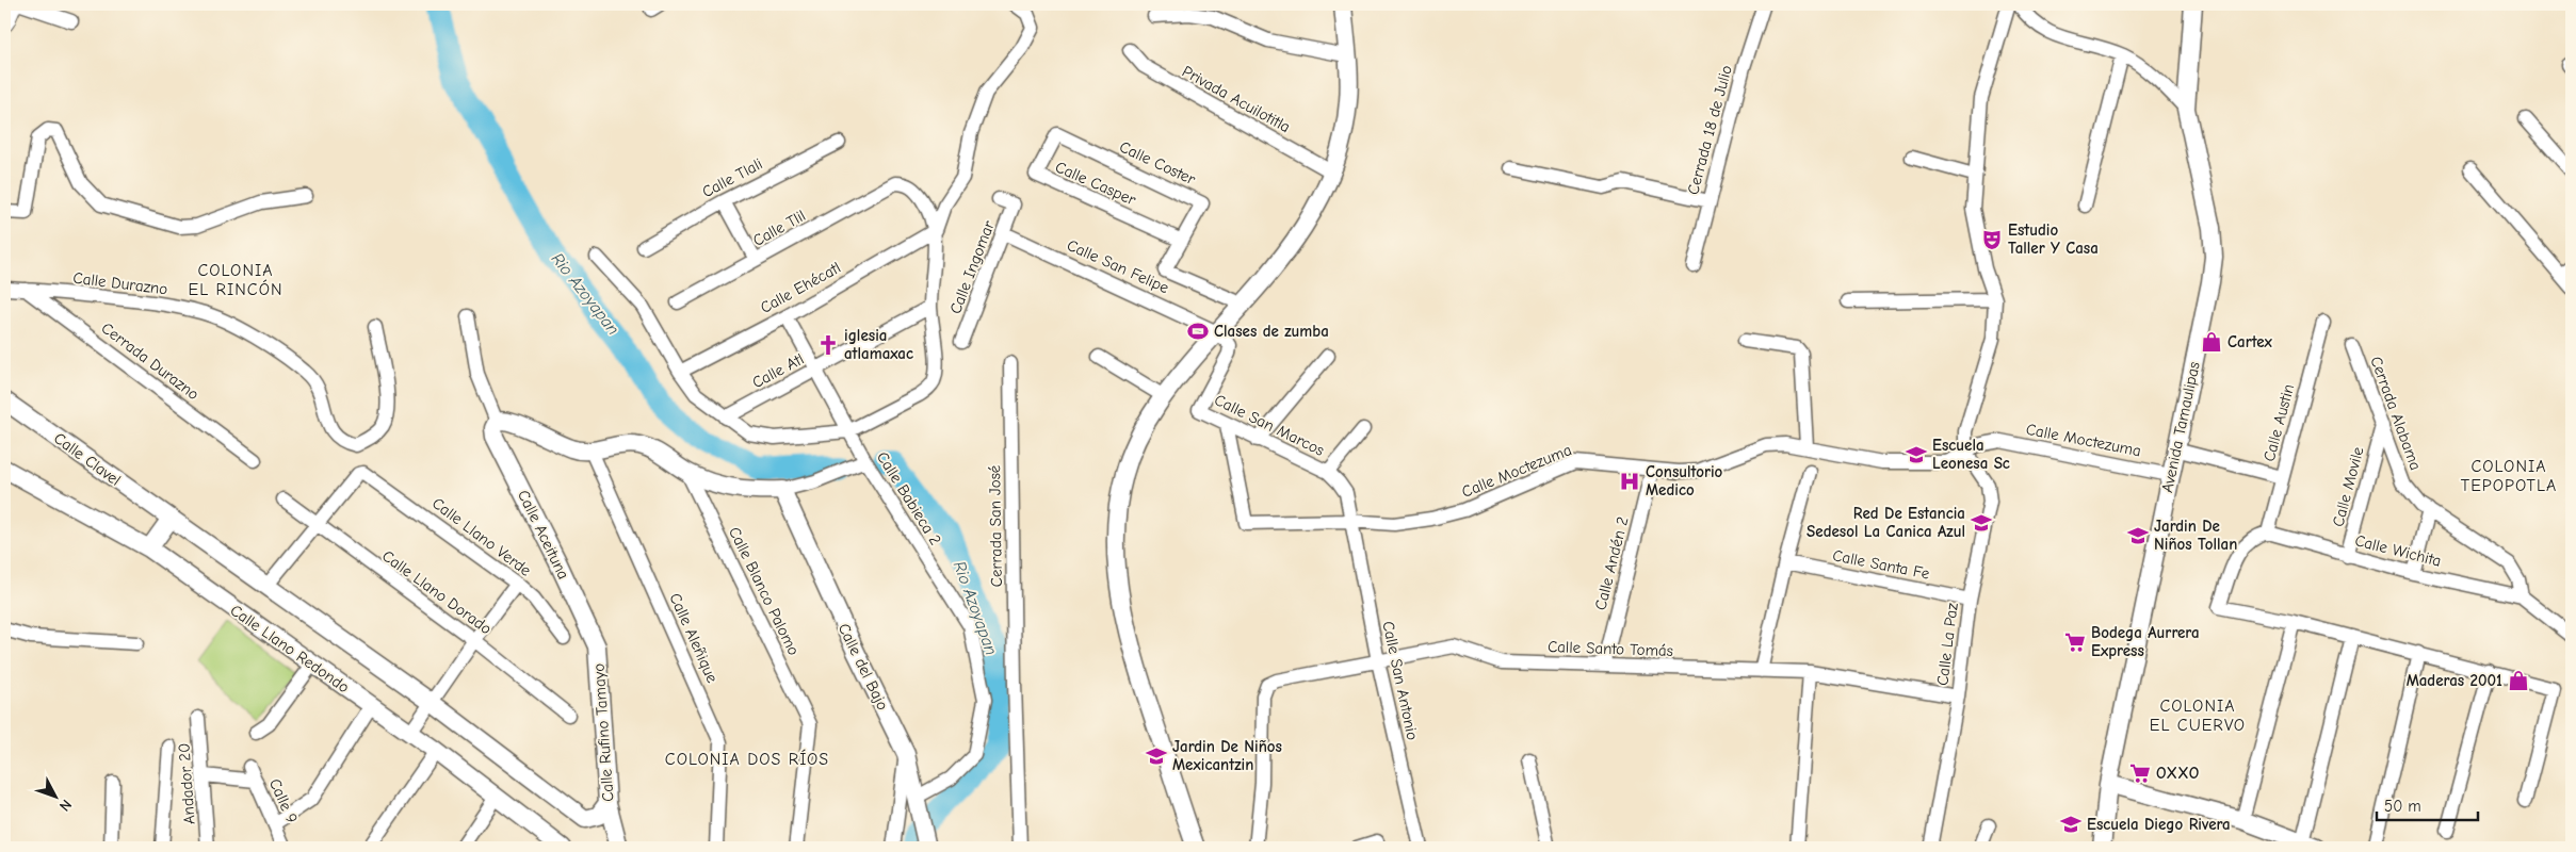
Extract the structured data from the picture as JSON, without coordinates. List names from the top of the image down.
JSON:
{
  "streets": {
    "street": [
      "Privada Acuilotitla",
      "Cerrada 18 de Julio",
      "Calle Coster",
      "Calle Tlali",
      "Calle Casper",
      "Calle Tlil",
      "Calle San Felipe",
      "Calle Ingomar",
      "Calle Durazno",
      "Calle Ehécatl",
      "Cerrada Durazno",
      "Calle Atl",
      "Cerrada Alabama",
      "Calle Austin",
      "Calle San Marcos",
      "Avenida Tamaulipas",
      "Calle Moctezuma",
      "Calle Clavel",
      "Calle Movile",
      "Calle Babieca 2",
      "Cerrada San José",
      "Calle Aceituna",
      "Calle Llano Verde",
      "Calle Wichita",
      "Calle Andén 2",
      "Calle Santa Fe",
      "Calle Blanco Palomo",
      "Calle Llano Dorado",
      "Calle Aleñique",
      "Calle La Paz",
      "Calle Llano Redondo",
      "Calle Santo Tomás",
      "Calle del Bajo",
      "Calle San Antonio",
      "Calle Rufino Tamayo",
      "Andador 20",
      "Calle 9"
    ]
  },
  "crossings": [
    ["Calle Coster", "Calle Casper"],
    ["Calle Tlil", "Calle Ehécatl"],
    ["Calle San Felipe", "Calle Ingomar"],
    ["Calle San Felipe", "Calle San Marcos"],
    ["Calle Durazno", "Cerrada Durazno"],
    ["Calle Ehécatl", "Calle Babieca 2"],
    ["Calle Atl", "Calle Babieca 2"],
    ["Cerrada Alabama", "Calle Movile"],
    ["Cerrada Alabama", "Calle Wichita"],
    ["Calle Austin", "Calle Wichita"],
    ["Calle San Marcos", "Calle Moctezuma"],
    ["Calle San Marcos", "Calle San Antonio"],
    ["Avenida Tamaulipas", "Calle Moctezuma"],
    ["Calle Moctezuma", "Calle Andén 2"],
    ["Calle Moctezuma", "Calle La Paz"],
    ["Calle Moctezuma", "Calle San Antonio"],
    ["Calle Movile", "Calle Wichita"],
    ["Calle Babieca 2", "Calle del Bajo"],
    ["Calle Aceituna", "Calle Rufino Tamayo"],
    ["Calle Llano Verde", "Calle Llano Dorado"],
    ["Calle Andén 2", "Calle Santo Tomás"],
    ["Calle Santa Fe", "Calle La Paz"],
    ["Calle La Paz", "Calle Santo Tomás"],
    ["Calle Santo Tomás", "Calle San Antonio"]
  ],
  "districts": [
    "COLONIA EL RINCÓN",
    "COLONIA TEPOPOTLA",
    "COLONIA EL CUERVO",
    "COLONIA DOS RÍOS"
  ],
  "water": ["Rio Azoyapan"],
  "places": {
    "theatre": ["Estudio Taller Y Casa"],
    "sports": ["Clases de zumba"],
    "shop": ["Cartex", "Maderas 2001"],
    "church": ["iglesia atlamaxac"],
    "school or university": [
      "Escuela Leonesa Sc",
      "Red De Estancia Sedesol La Canica Azul",
      "Jardin De Niños Tollan",
      "Jardin De Niños Mexicantzin",
      "Escuela Diego Rivera"
    ],
    "hospital": ["Consultorio Medico"],
    "supermarket": ["Bodega Aurrera Express", "OXXO"]
  },
  "scale_bar": "50 m",
  "north": "bottom right"
}
